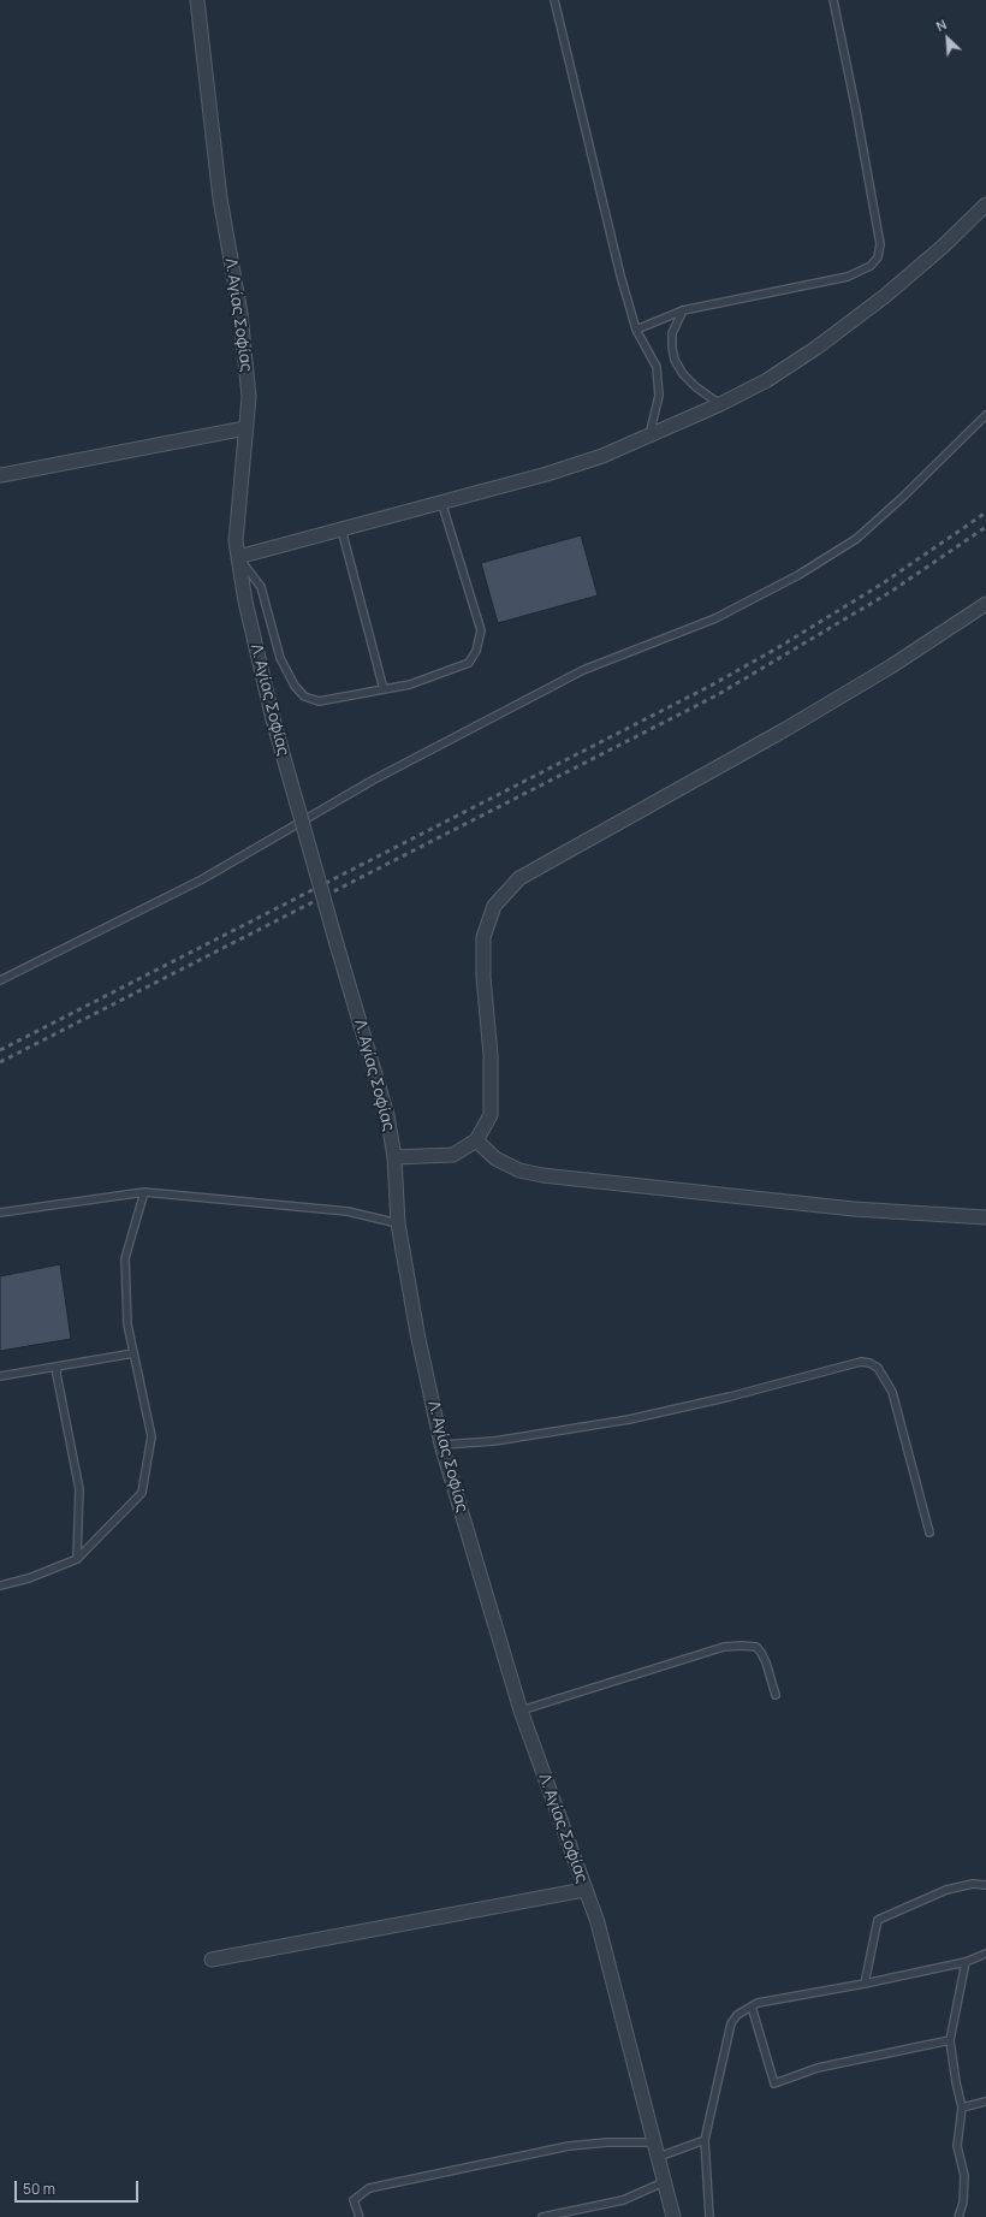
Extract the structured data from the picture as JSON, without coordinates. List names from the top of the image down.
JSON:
{
  "streets": {
    "street": ["Λ. Αγίας Σοφίας"]
  },
  "scale_bar": "50 m",
  "north": "top left"
}
